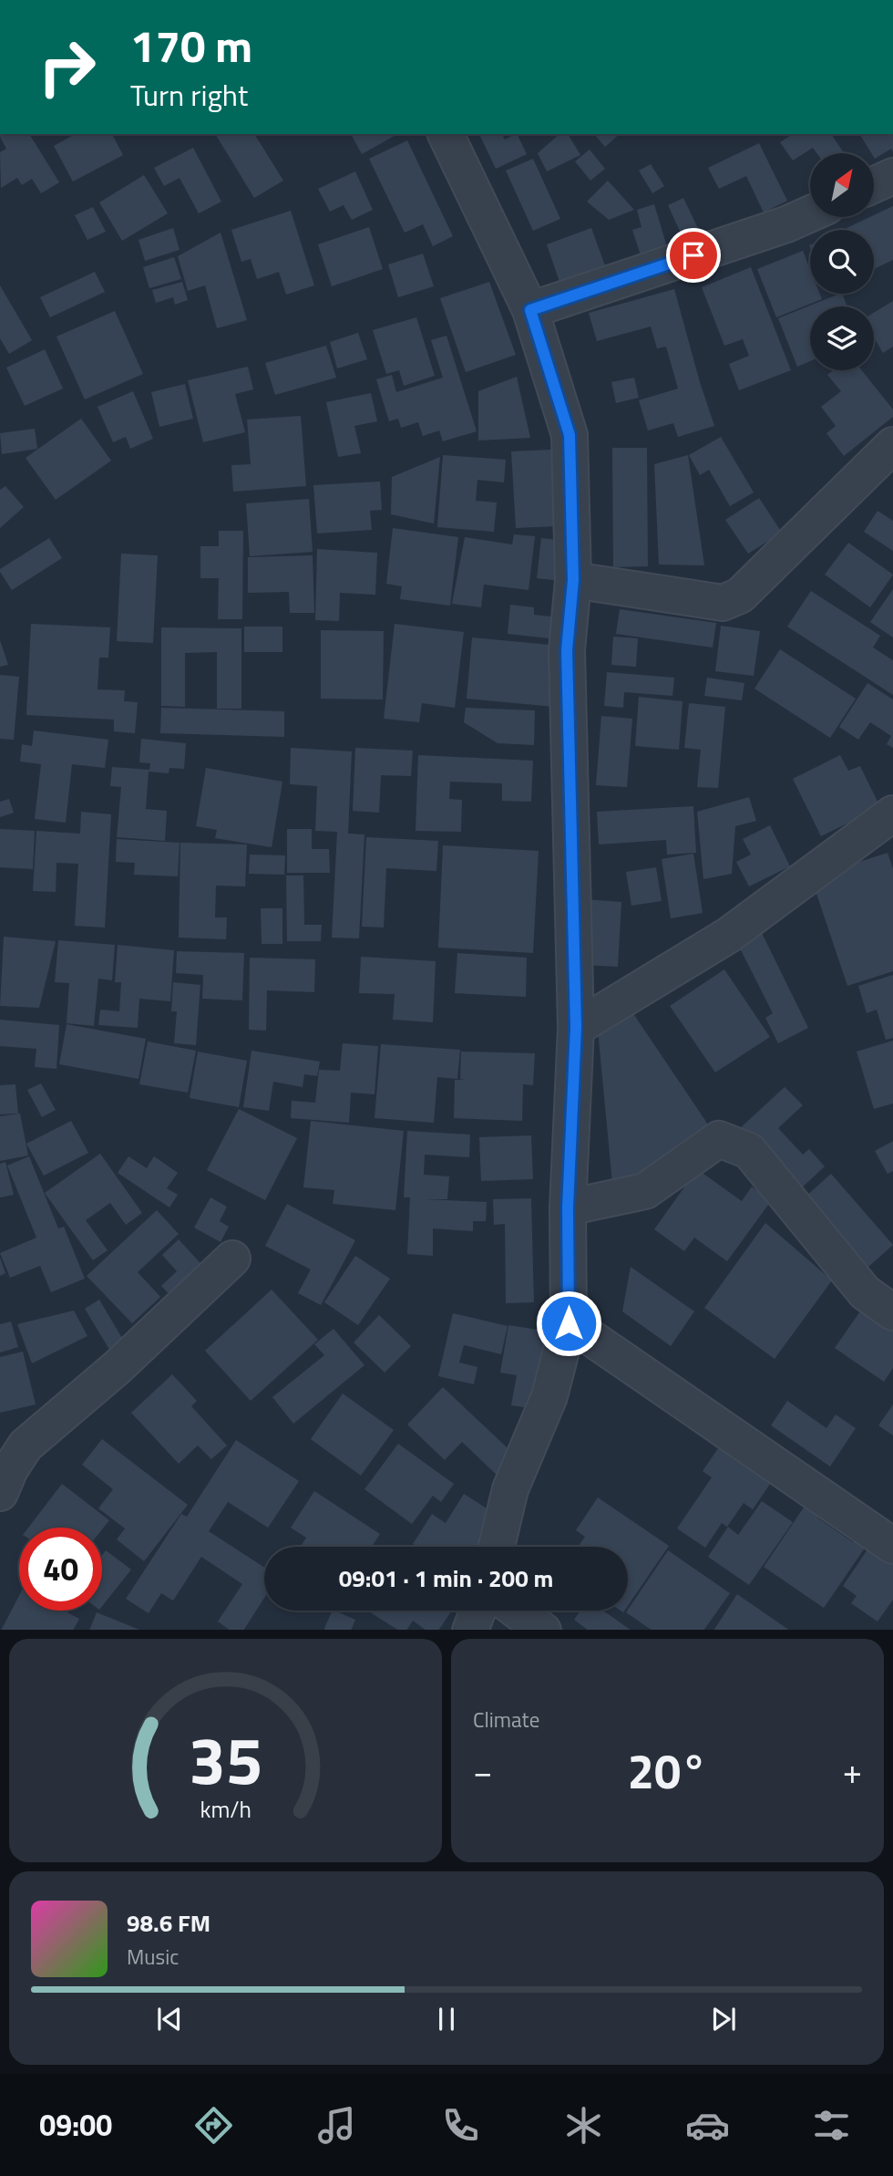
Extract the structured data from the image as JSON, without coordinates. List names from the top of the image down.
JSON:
{
  "north": "top right",
  "page": {
    "turn": ["170 m", "Turn right"],
    "limit": "40",
    "trip": "09:01 · 1 min · 200 m",
    "tile": "Climate",
    "heat": ["−", "20°", "+"],
    "song": ["98.6 FM", "Music"],
    "tabs": "09:00",
    "gauge": ["35", "km/h"]
  }
}
